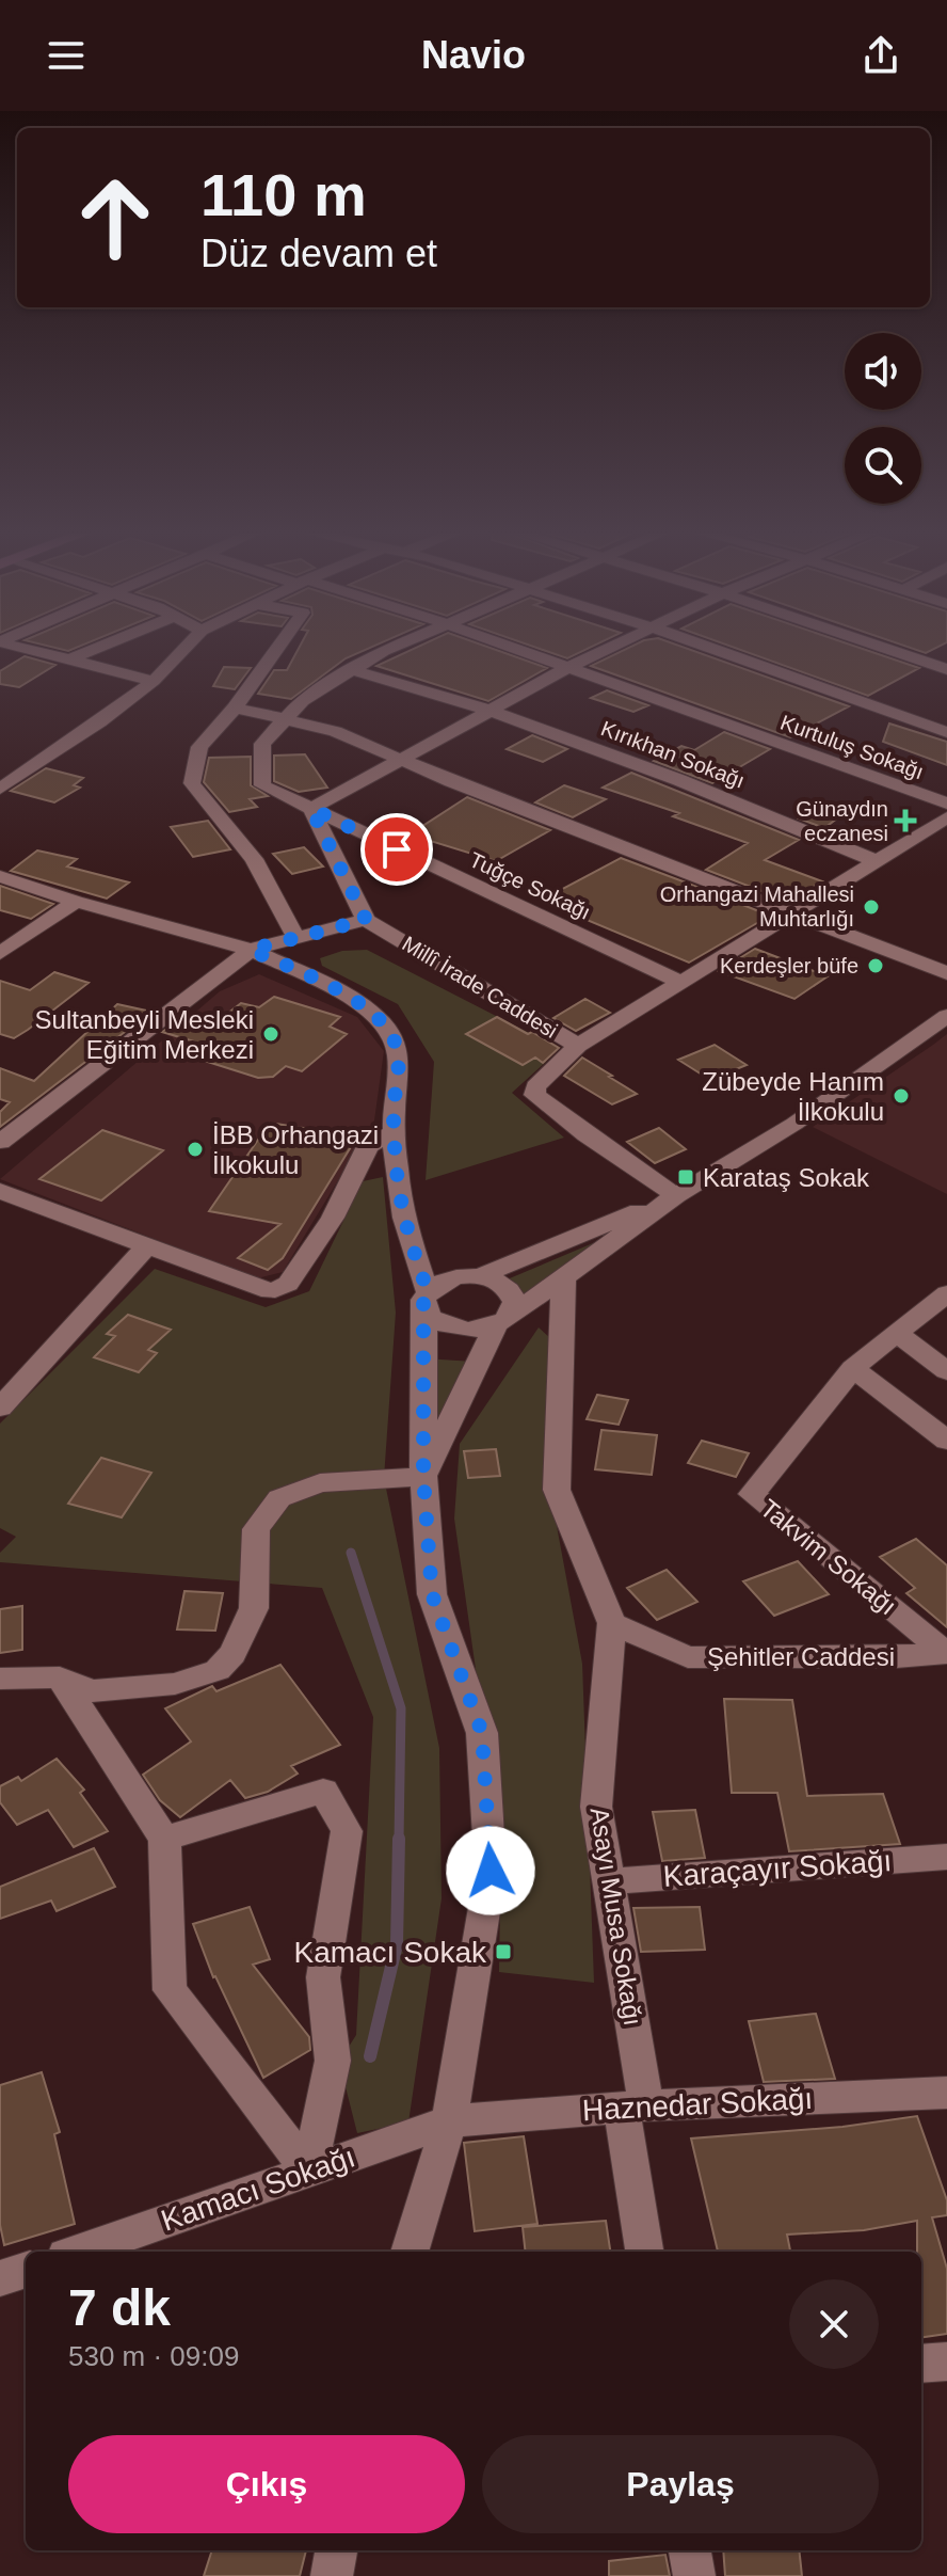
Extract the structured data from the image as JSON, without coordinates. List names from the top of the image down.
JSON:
{
  "streets": {
    "street": [
      "Kurtuluş Sokağı",
      "Kırıkhan Sokağı",
      "Tuğçe Sokağı",
      "Millî İrade Caddesi",
      "Takvim Sokağı",
      "Şehitler Caddesi",
      "Karaçayır Sokağı",
      "Asayı Musa Sokağı",
      "Haznedar Sokağı",
      "Kamacı Sokağı"
    ]
  },
  "crossings": [
    ["Takvim Sokağı", "Şehitler Caddesi"],
    ["Şehitler Caddesi", "Asayı Musa Sokağı"],
    ["Karaçayır Sokağı", "Asayı Musa Sokağı"],
    ["Asayı Musa Sokağı", "Haznedar Sokağı"],
    ["Haznedar Sokağı", "Kamacı Sokağı"]
  ],
  "places": {
    "health": ["Günaydın eczanesi"],
    "other": [
      "Orhangazi Mahallesi Muhtarlığı",
      "Kerdeşler büfe",
      "Sultanbeyli Mesleki Eğitim Merkezi",
      "Zübeyde Hanım İlkokulu",
      "İBB Orhangazi İlkokulu"
    ],
    "transit": ["Karataş Sokak", "Kamacı Sokak"]
  },
  "page": {
    "header": "Navio",
    "turn": ["110 m", "Düz devam et"],
    "heading": ["7 dk", "530 m · 09:09"],
    "buttons": ["Çıkış", "Paylaş"]
  }
}
